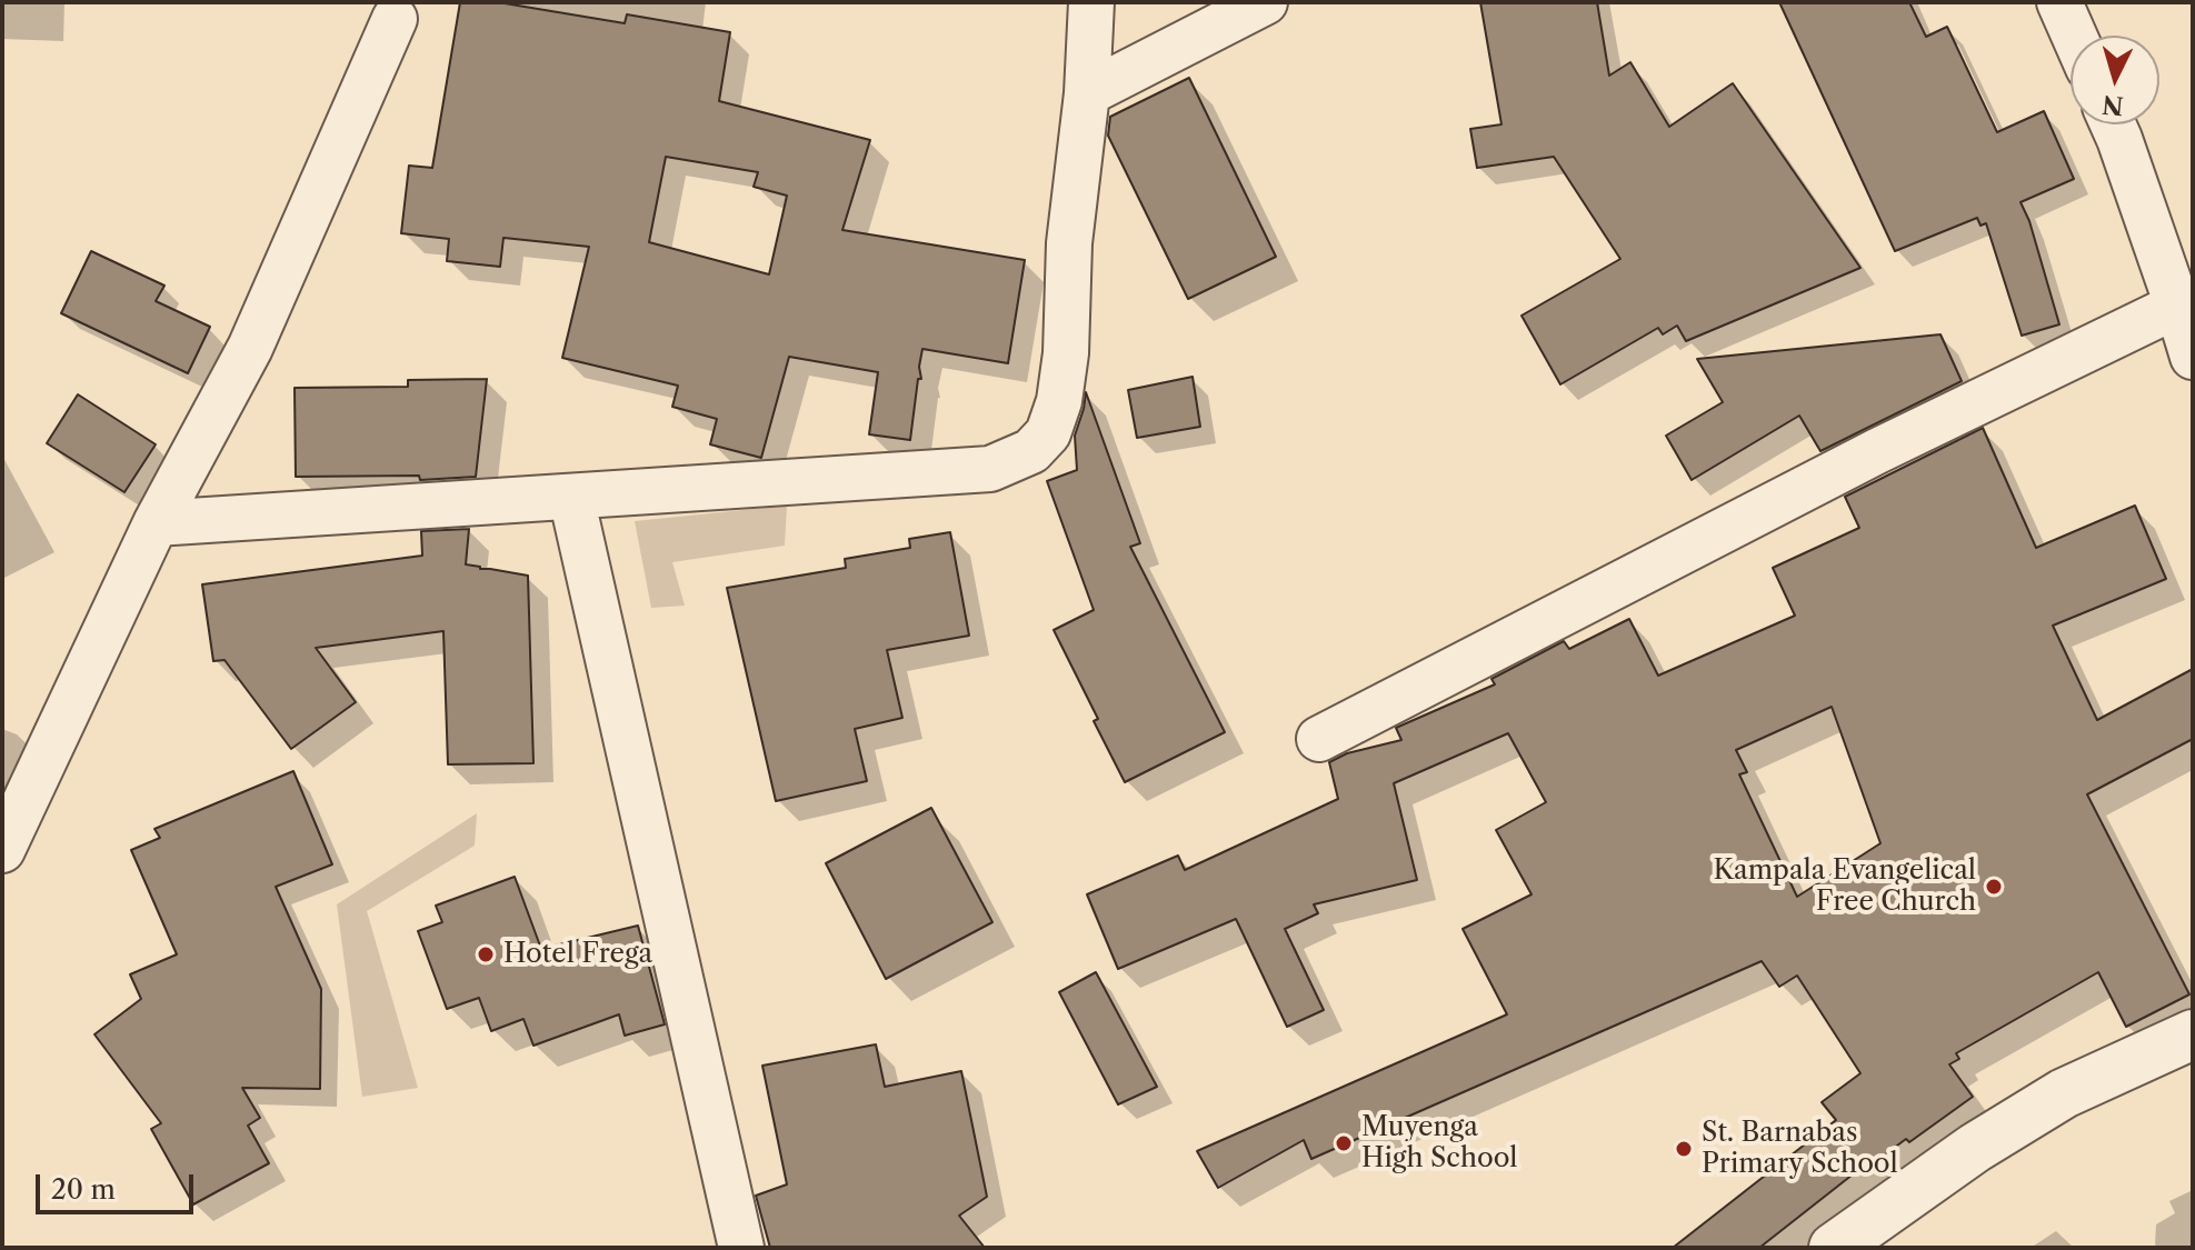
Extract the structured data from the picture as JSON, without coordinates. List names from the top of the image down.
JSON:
{
  "places": [
    "Kampala Evangelical Free Church",
    "Hotel Frega",
    "Muyenga High School",
    "St. Barnabas Primary School"
  ],
  "scale_bar": "20 m",
  "north": "bottom"
}
